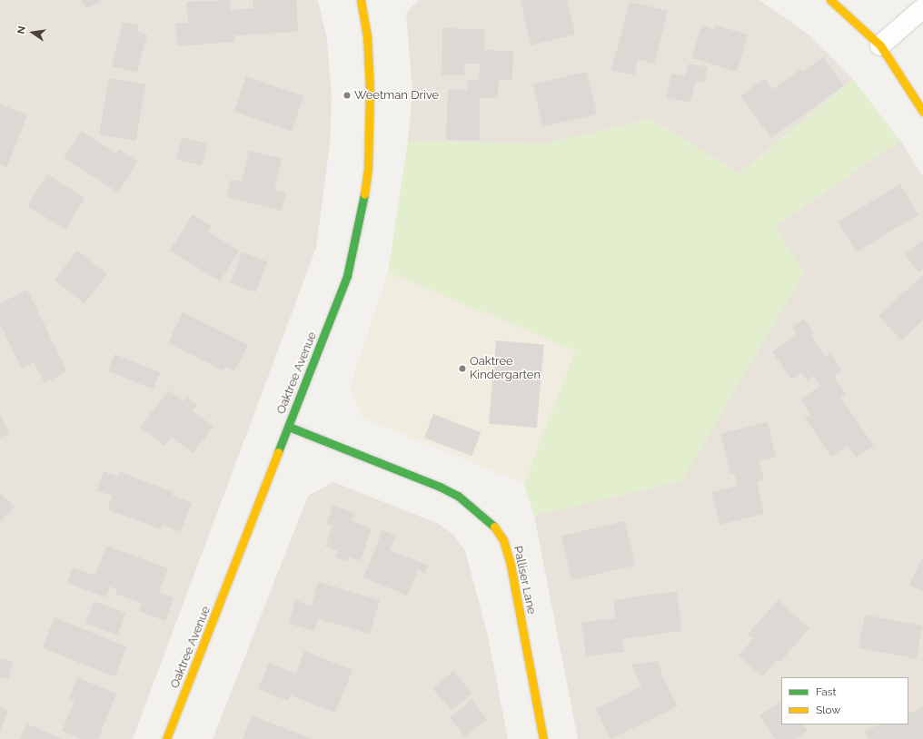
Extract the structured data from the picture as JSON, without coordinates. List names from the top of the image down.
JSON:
{
  "streets": {
    "street": ["Oaktree Avenue", "Palliser Lane"]
  },
  "crossings": [
    ["Oaktree Avenue", "Palliser Lane"]
  ],
  "places": ["Weetman Drive", "Oaktree Kindergarten"],
  "legend": ["Fast", "Slow"],
  "north": "left"
}
